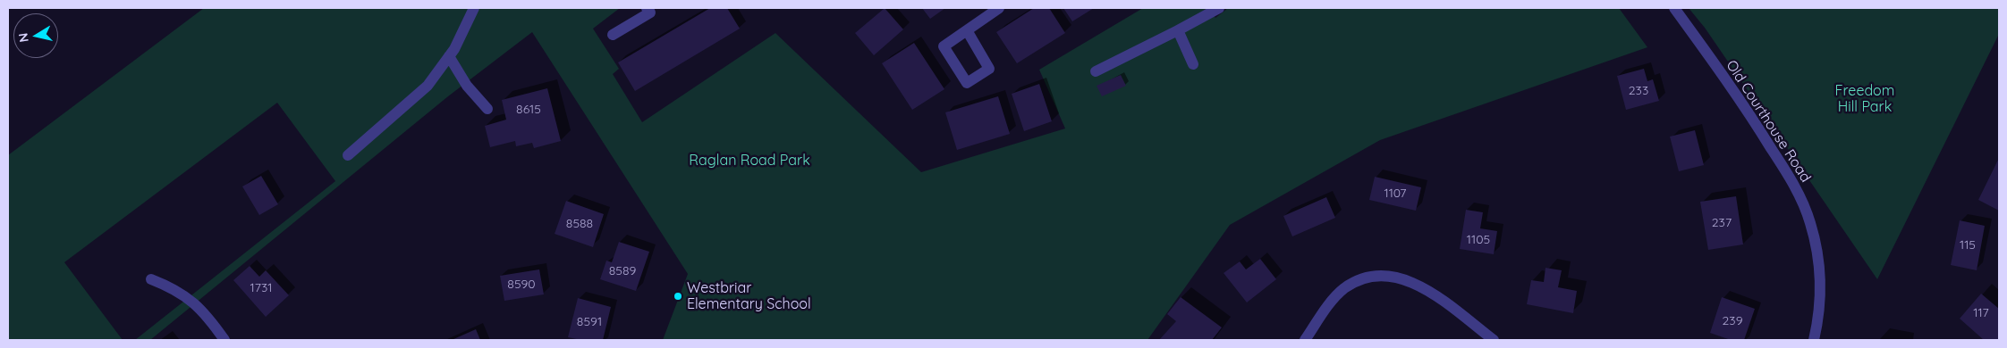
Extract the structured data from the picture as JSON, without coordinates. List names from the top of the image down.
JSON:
{
  "streets": {
    "street": ["Old Courthouse Road"]
  },
  "parks": ["Freedom Hill Park", "Raglan Road Park"],
  "places": ["Westbriar Elementary School"],
  "house_numbers": [
    "233",
    "8615",
    "1107",
    "237",
    "8588",
    "1105",
    "115",
    "8589",
    "8590",
    "1731",
    "117",
    "239",
    "8591"
  ],
  "north": "left"
}
